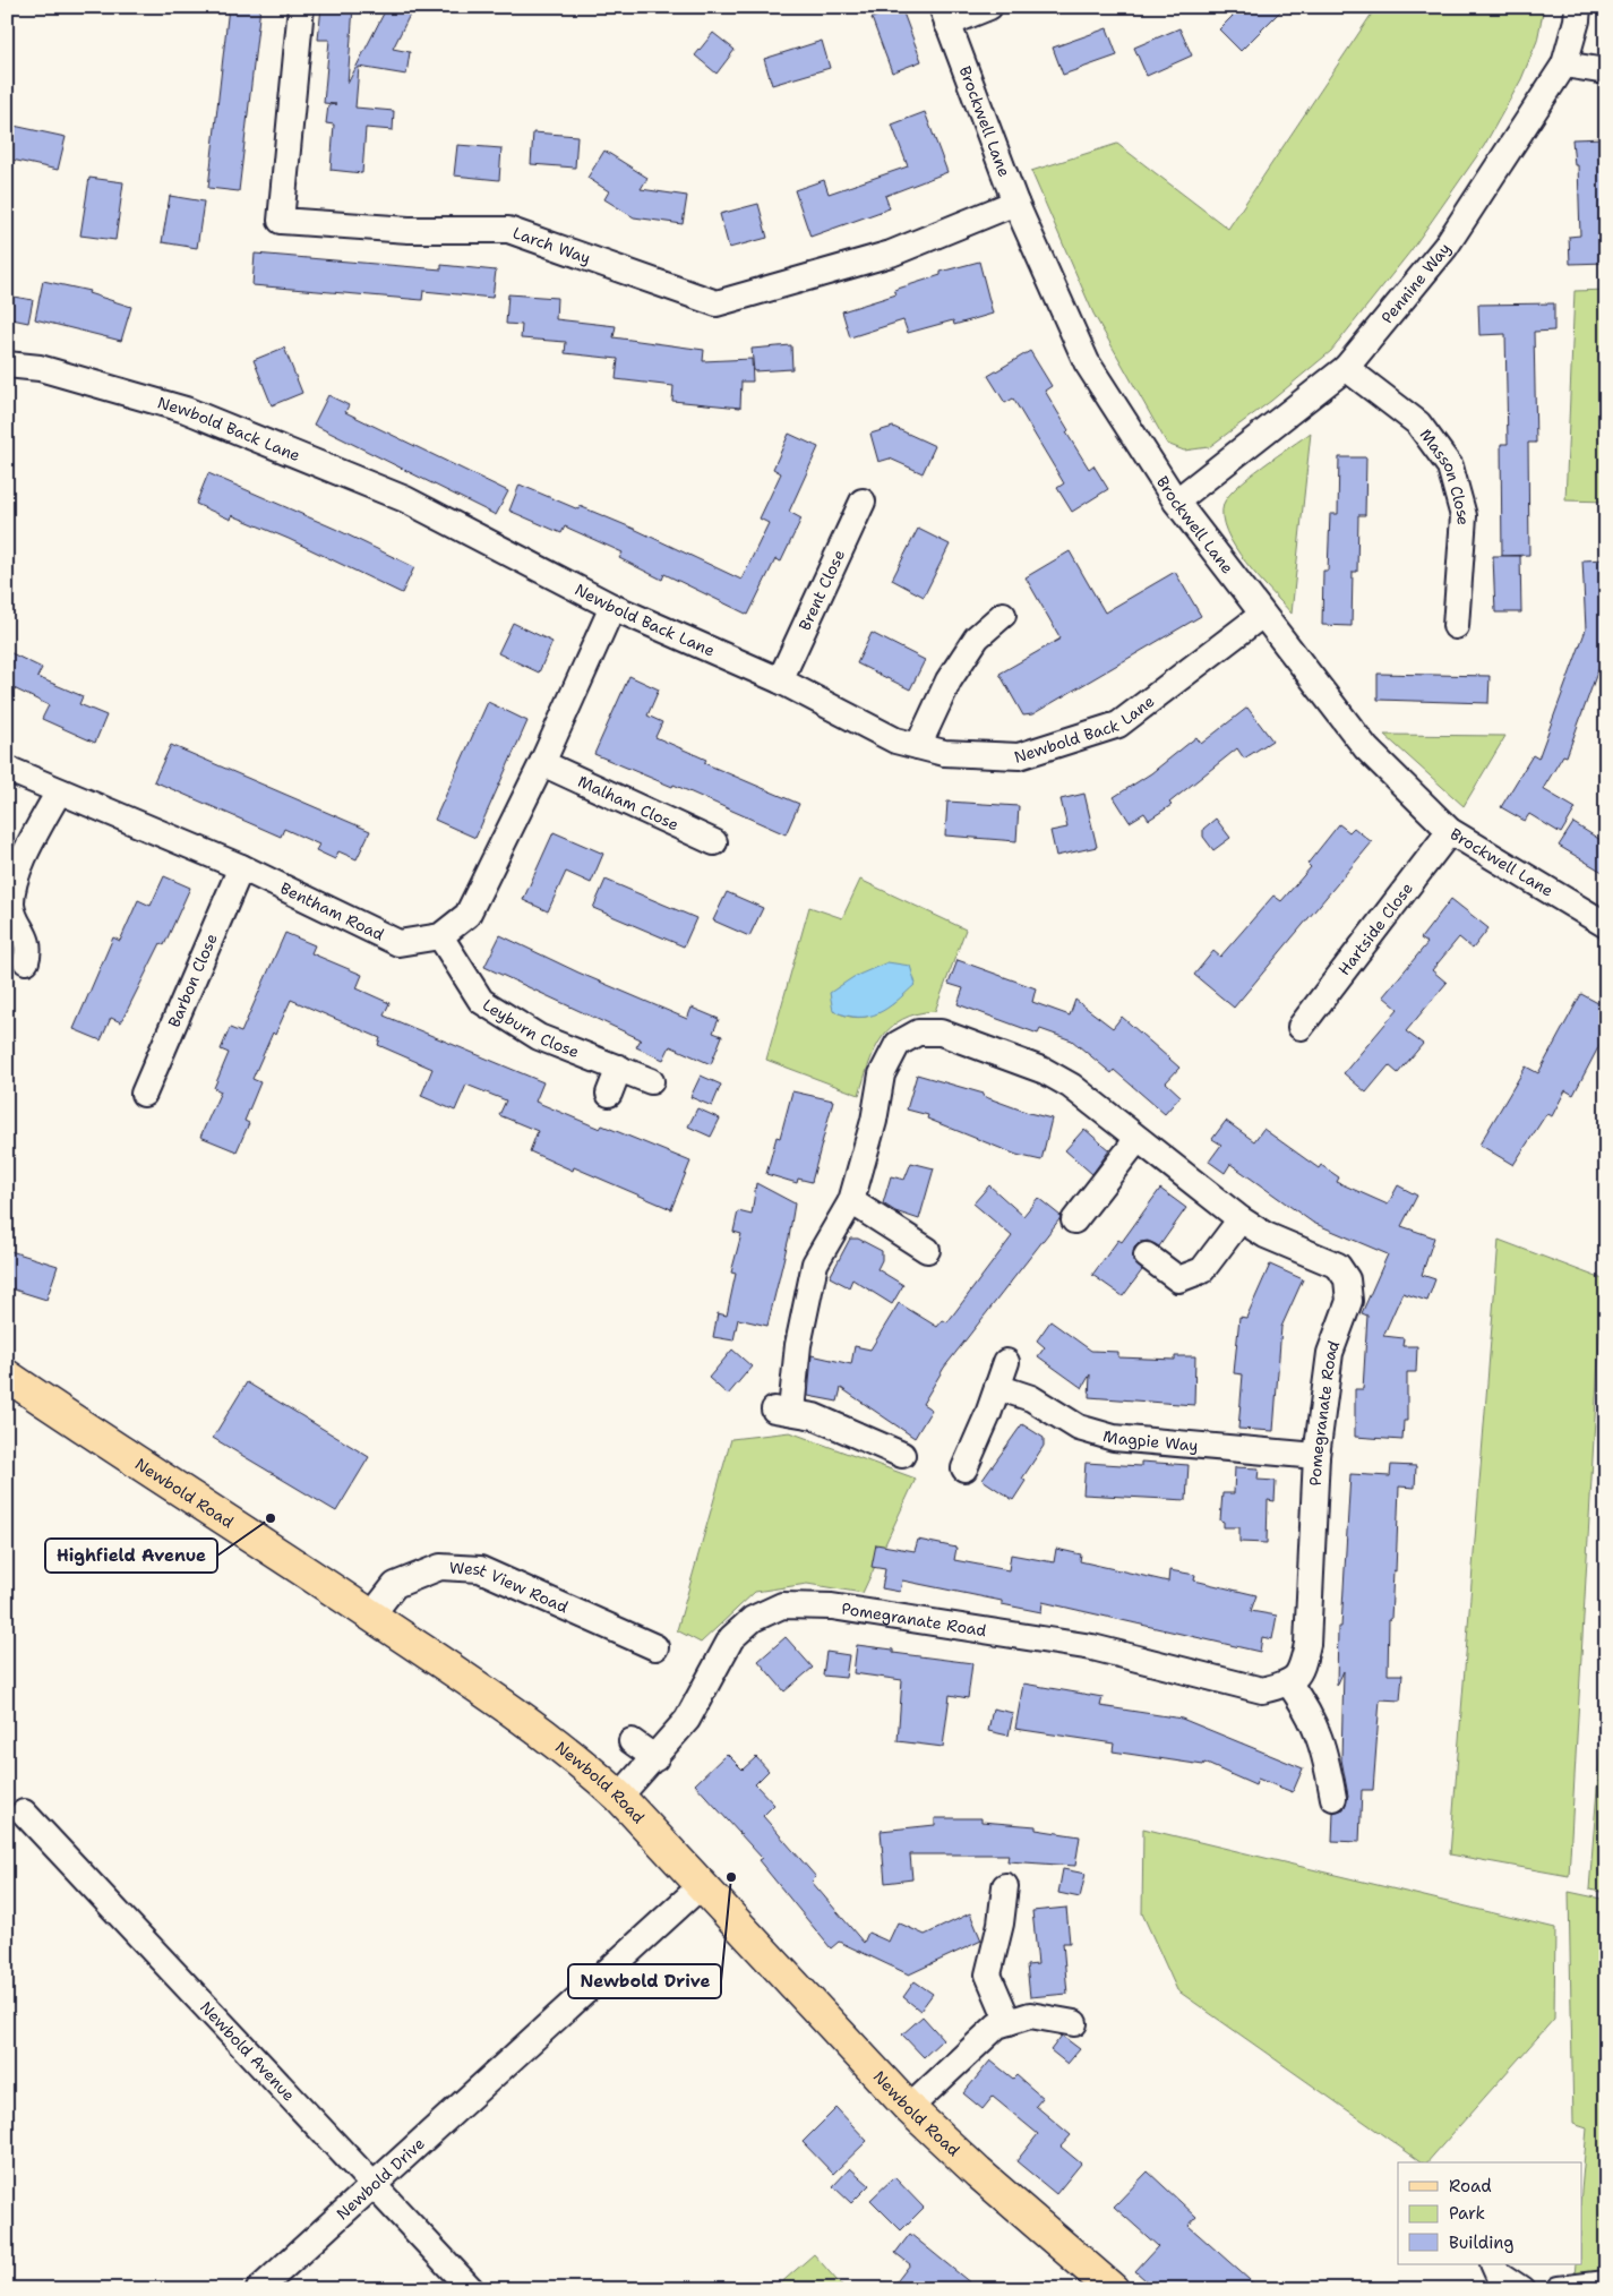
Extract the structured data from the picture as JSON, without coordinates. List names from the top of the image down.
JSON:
{
  "streets": {
    "main road": ["Newbold Road"],
    "street": [
      "Brockwell Lane",
      "Larch Way",
      "Pennine Way",
      "Newbold Back Lane",
      "Masson Close",
      "Brent Close",
      "Malham Close",
      "Bentham Road",
      "Hartside Close",
      "Barbon Close",
      "Leyburn Close",
      "Pomegranate Road",
      "Magpie Way",
      "West View Road",
      "Newbold Avenue",
      "Newbold Drive"
    ]
  },
  "crossings": [
    ["Brockwell Lane", "Larch Way"],
    ["Brockwell Lane", "Pennine Way"],
    ["Brockwell Lane", "Newbold Back Lane"],
    ["Brockwell Lane", "Hartside Close"],
    ["Pennine Way", "Masson Close"],
    ["Newbold Back Lane", "Brent Close"],
    ["Bentham Road", "Barbon Close"],
    ["Bentham Road", "Leyburn Close"],
    ["Pomegranate Road", "Magpie Way"],
    ["Pomegranate Road", "Newbold Road"],
    ["Newbold Road", "West View Road"],
    ["Newbold Road", "Newbold Drive"],
    ["Newbold Avenue", "Newbold Drive"]
  ],
  "places": ["Highfield Avenue", "Newbold Drive"],
  "legend": ["Road", "Park", "Building"]
}
